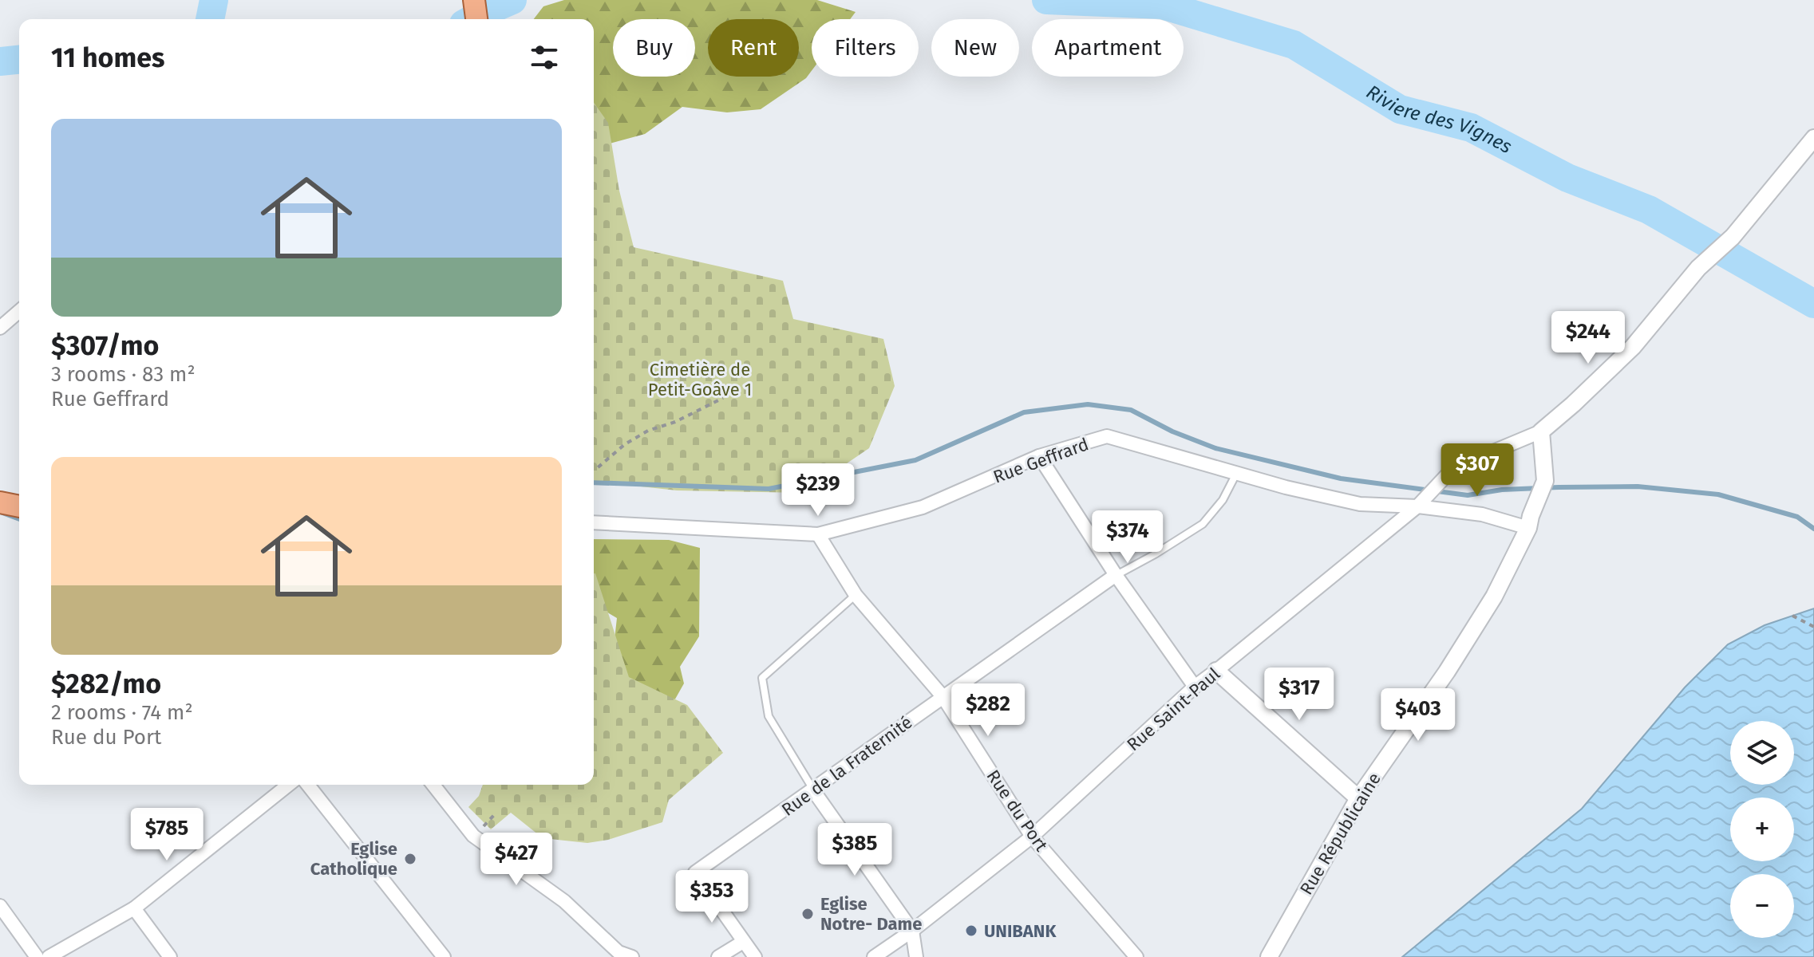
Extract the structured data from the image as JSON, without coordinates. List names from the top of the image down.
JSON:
{
  "streets": {
    "street": [
      "Rue Geffrard",
      "Rue Saint-Paul",
      "Rue de la Fraternité",
      "Rue du Port",
      "Rue Républicaine"
    ]
  },
  "crossings": [
    ["Rue Geffrard", "Rue Saint-Paul"],
    ["Rue Geffrard", "Rue de la Fraternité"],
    ["Rue Geffrard", "Rue du Port"],
    ["Rue Geffrard", "Rue Républicaine"],
    ["Rue Saint-Paul", "Rue du Port"],
    ["Rue Saint-Paul", "Rue Républicaine"],
    ["Rue de la Fraternité", "Rue du Port"]
  ],
  "water": ["Riviere des Vignes"],
  "parks": ["Cimetière de Petit-Goâve 1"],
  "places": ["Eglise Catholique", "Eglise Notre- Dame", "UNIBANK"],
  "page": {
    "chip": [
      "Buy",
      "Rent",
      "Filters",
      "New",
      "Apartment"
    ],
    "heading": "11 homes",
    "list": [
      {
        "name": "$307/mo",
        "note": "3 rooms · 83 m² · Rue Geffrard"
      },
      {
        "name": "$282/mo",
        "note": "2 rooms · 74 m² · Rue du Port"
      }
    ],
    "price": [
      "$244",
      "$307",
      "$239",
      "$374",
      "$317",
      "$282",
      "$403",
      "$785",
      "$385",
      "$427",
      "$353"
    ],
    "map_buttons": ["+", "−"]
  }
}
